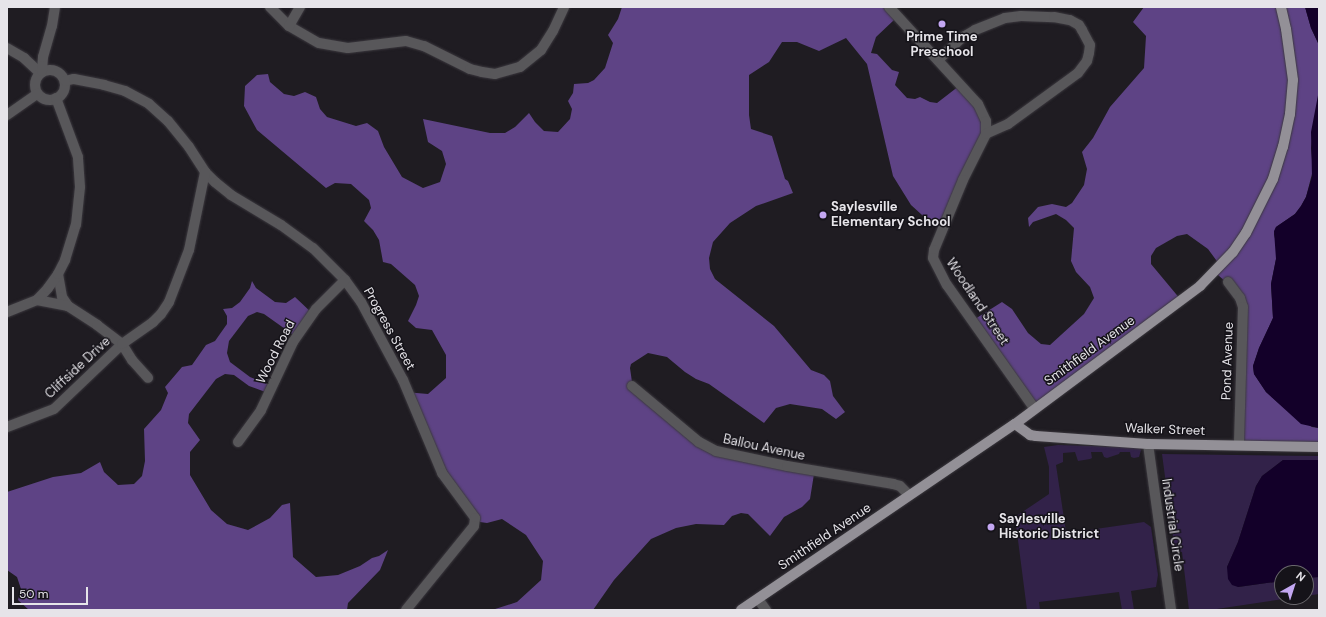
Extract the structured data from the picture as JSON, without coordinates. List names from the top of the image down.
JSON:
{
  "streets": {
    "main road": ["Smithfield Avenue", "Walker Street"],
    "street": [
      "Woodland Street",
      "Progress Street",
      "Wood Road",
      "Pond Avenue",
      "Cliffside Drive",
      "Ballou Avenue",
      "Industrial Circle"
    ]
  },
  "crossings": [
    ["Woodland Street", "Smithfield Avenue"],
    ["Progress Street", "Wood Road"],
    ["Progress Street", "Cliffside Drive"],
    ["Smithfield Avenue", "Walker Street"],
    ["Smithfield Avenue", "Ballou Avenue"],
    ["Pond Avenue", "Walker Street"],
    ["Walker Street", "Industrial Circle"]
  ],
  "places": ["Prime Time Preschool", "Saylesville Elementary School", "Saylesville Historic District"],
  "scale_bar": "50 m",
  "north": "top right"
}
